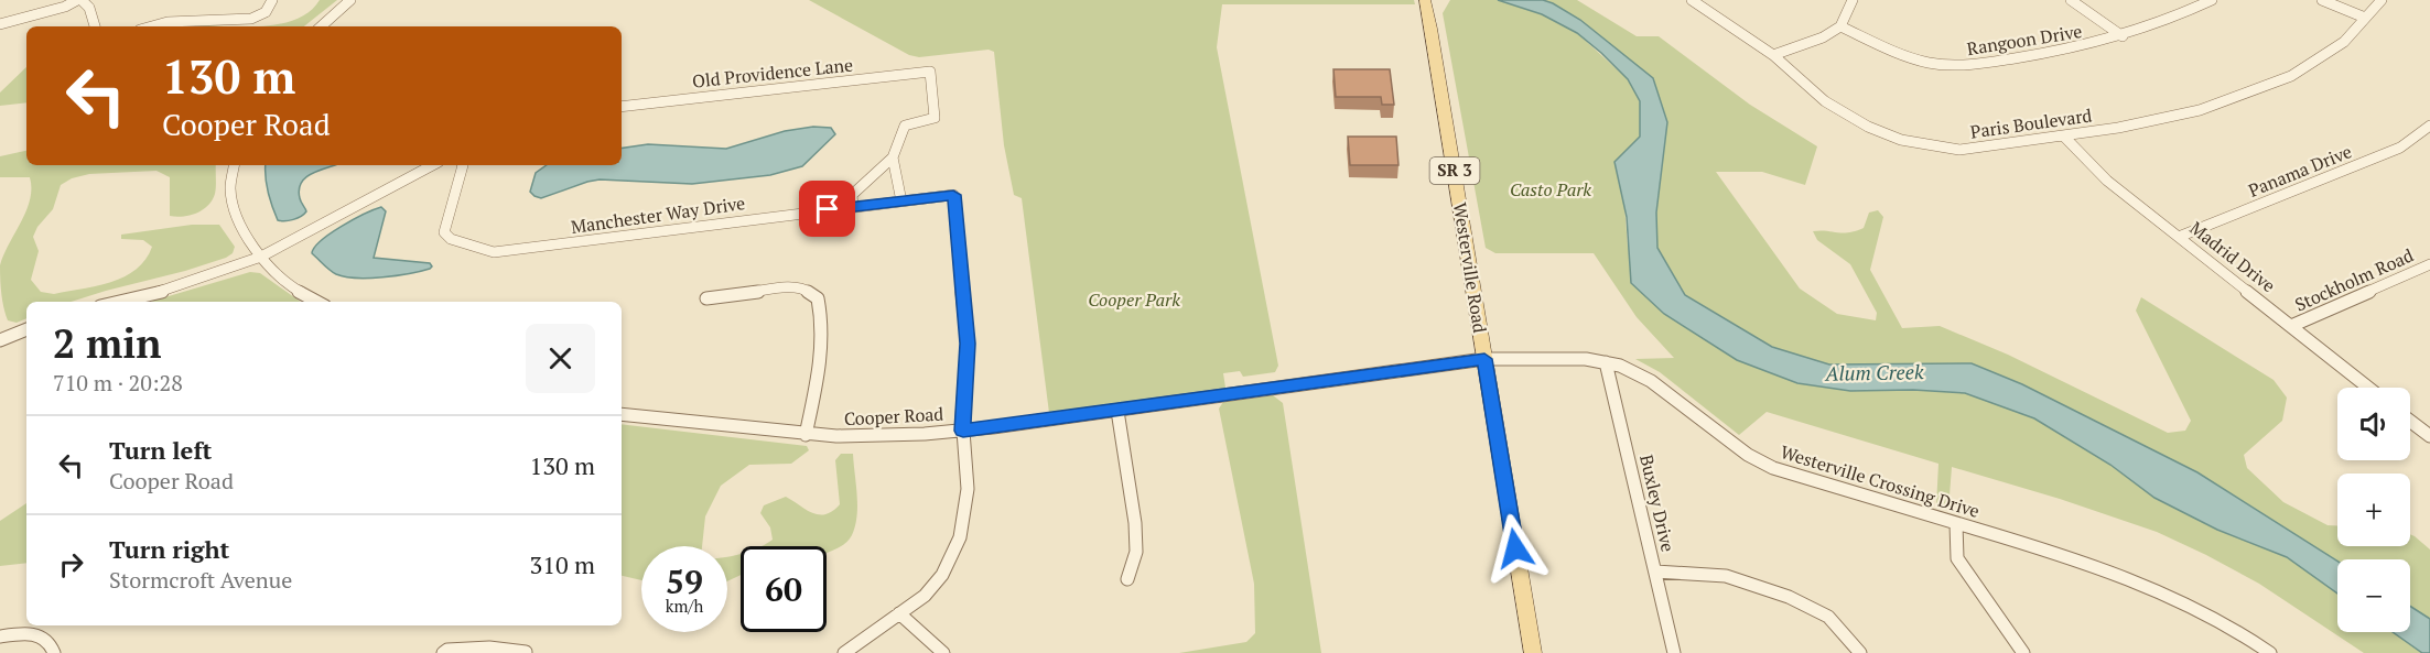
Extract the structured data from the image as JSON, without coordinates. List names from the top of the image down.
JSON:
{
  "streets": {
    "main road": ["SR 3", "Westerville Road"],
    "street": [
      "Rangoon Drive",
      "Old Providence Lane",
      "Paris Boulevard",
      "Panama Drive",
      "Manchester Way Drive",
      "Madrid Drive",
      "Stockholm Road",
      "Cooper Road",
      "Westerville Crossing Drive",
      "Buxley Drive"
    ]
  },
  "crossings": [
    ["Paris Boulevard", "Madrid Drive"],
    ["Panama Drive", "Madrid Drive"],
    ["Manchester Way Drive", "Cooper Road"],
    ["Madrid Drive", "Stockholm Road"],
    ["Westerville Road", "Cooper Road"],
    ["Westerville Road", "Westerville Crossing Drive"],
    ["Cooper Road", "Westerville Crossing Drive"],
    ["Westerville Crossing Drive", "Buxley Drive"]
  ],
  "water": ["Alum Creek"],
  "parks": ["Casto Park", "Cooper Park"],
  "page": {
    "turn": ["130 m", "Cooper Road"],
    "heading": ["2 min", "710 m · 20:28"],
    "map_buttons": ["+", "−"],
    "list": [
      {
        "name": "Turn left",
        "note": "Cooper Road",
        "value": "130 m"
      },
      {
        "name": "Turn right",
        "note": "Stormcroft Avenue",
        "value": "310 m"
      }
    ],
    "speed": "59 km/h",
    "limit": "60"
  }
}
